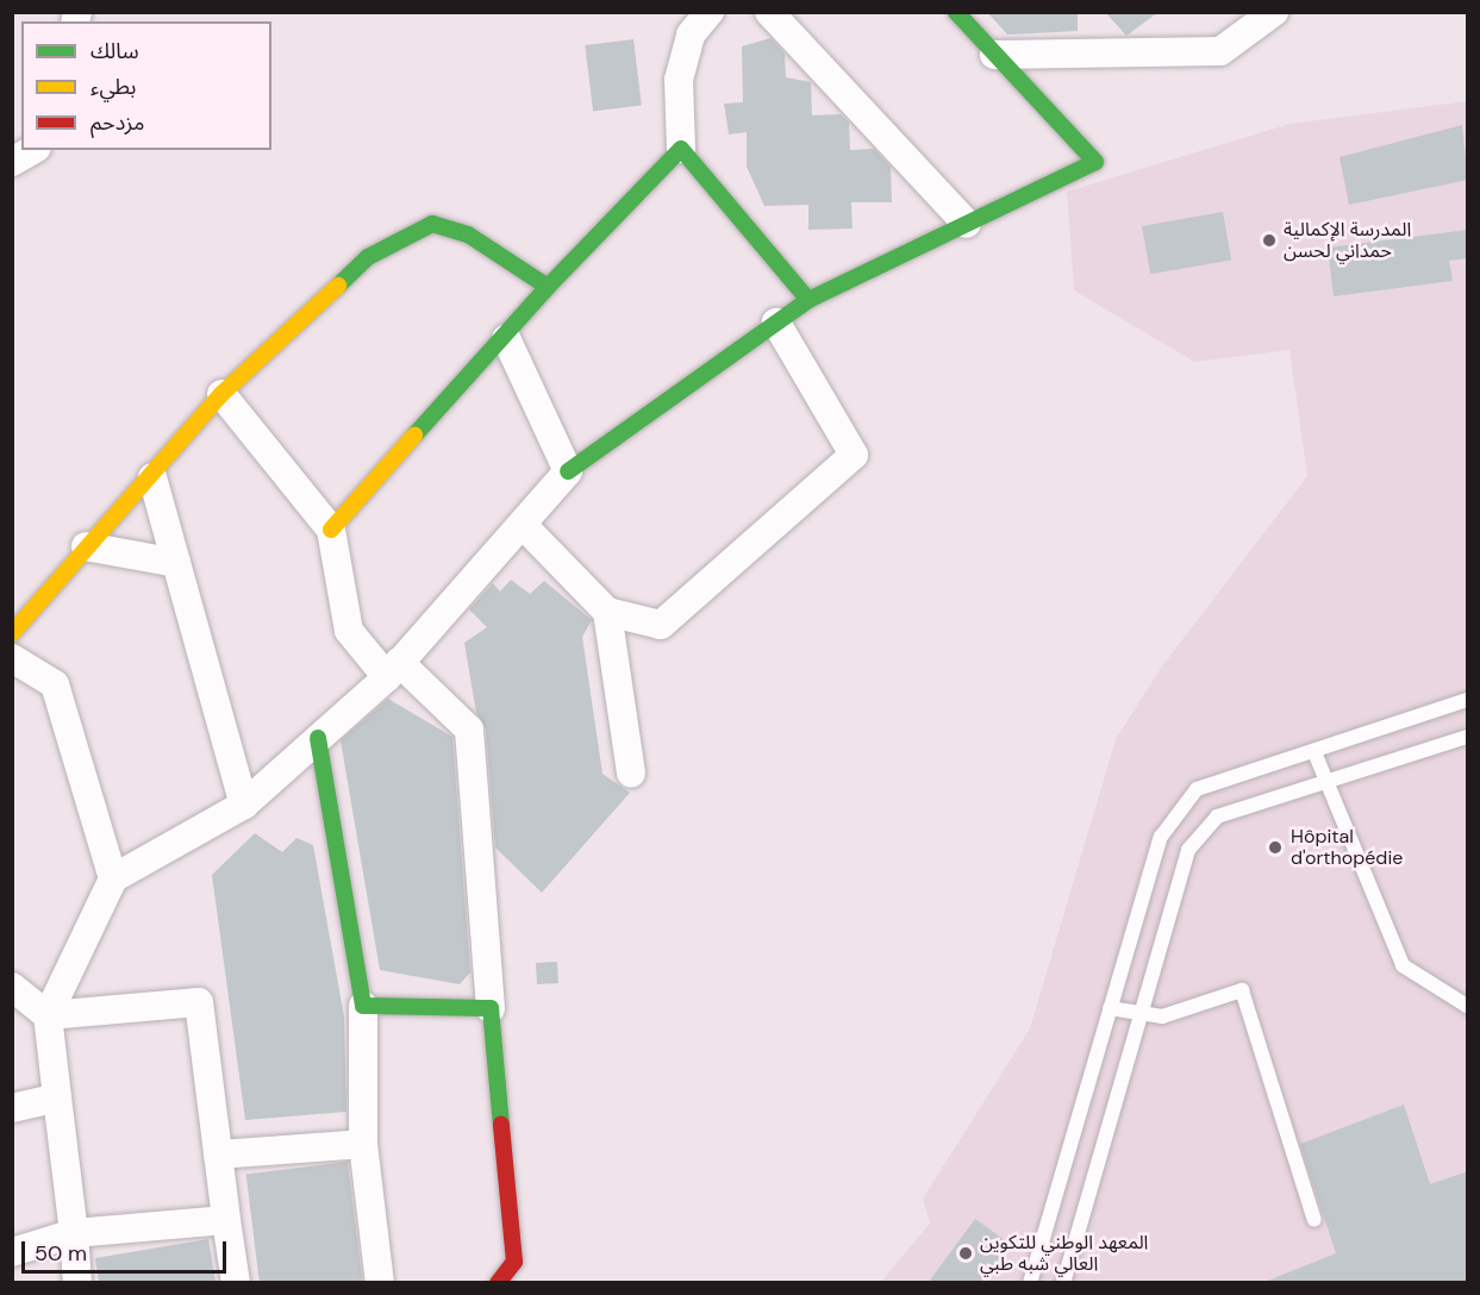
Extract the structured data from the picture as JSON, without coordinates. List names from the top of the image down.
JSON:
{
  "places": ["المدرسة الإكمالية حمداني لحسن", "Hôpital d'orthopédie", "المعهد الوطني للتكوين العالي شبه طبي"],
  "legend": ["سالك", "بطيء", "مزدحم"],
  "scale_bar": "50 m"
}
